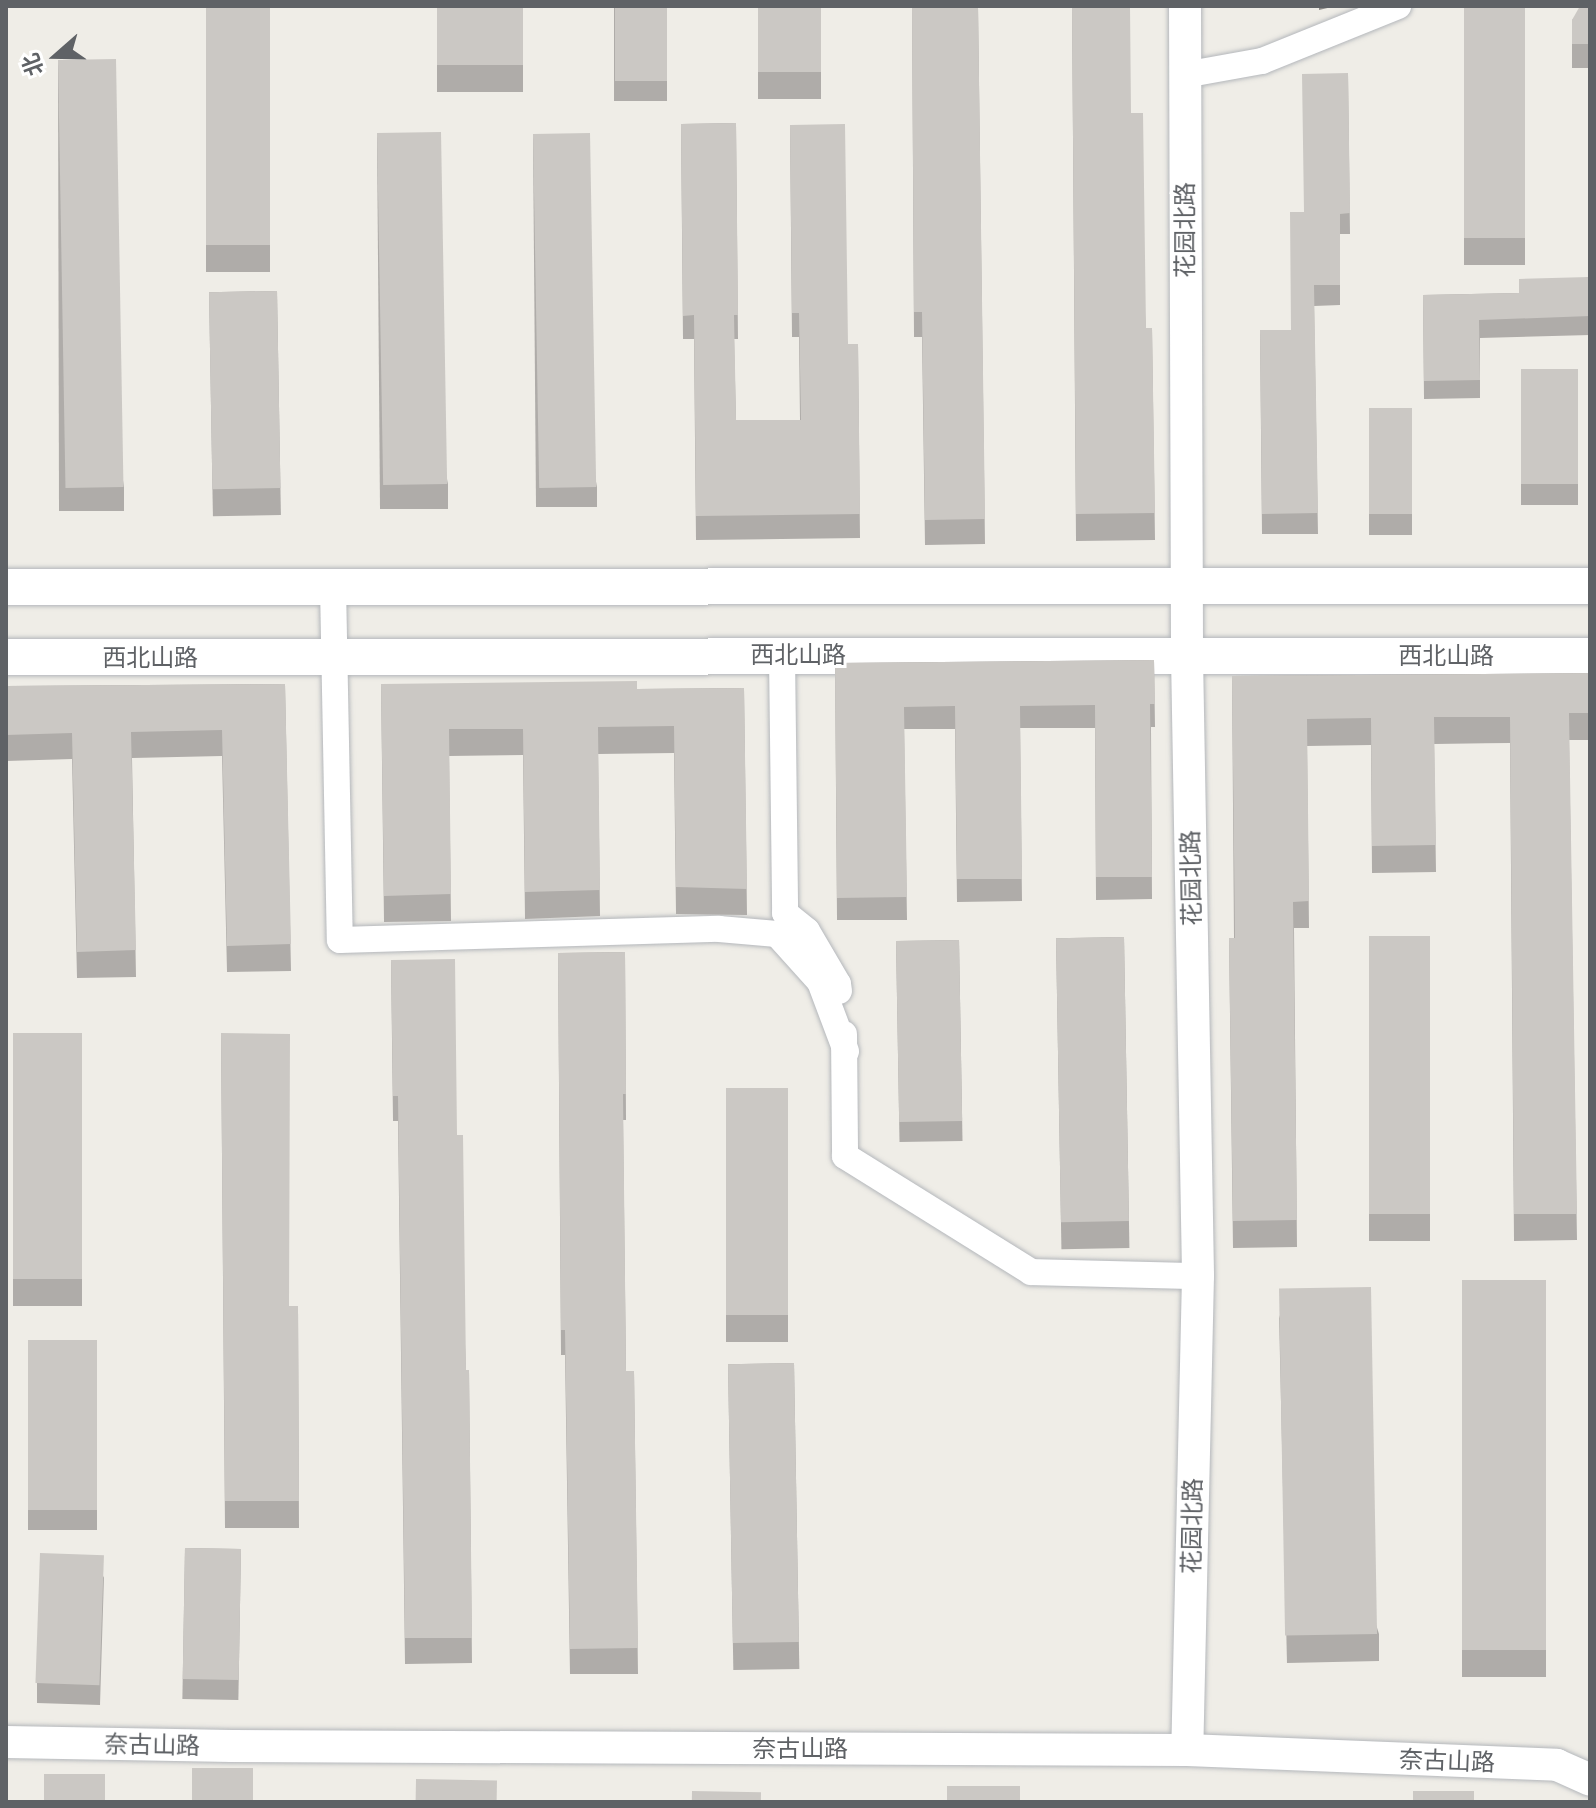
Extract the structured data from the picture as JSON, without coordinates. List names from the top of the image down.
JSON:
{
  "streets": {
    "main road": ["西北山路"],
    "street": ["花园北路", "奈古山路"]
  },
  "crossings": [
    ["花园北路", "西北山路"],
    ["花园北路", "奈古山路"]
  ],
  "north": "left"
}
